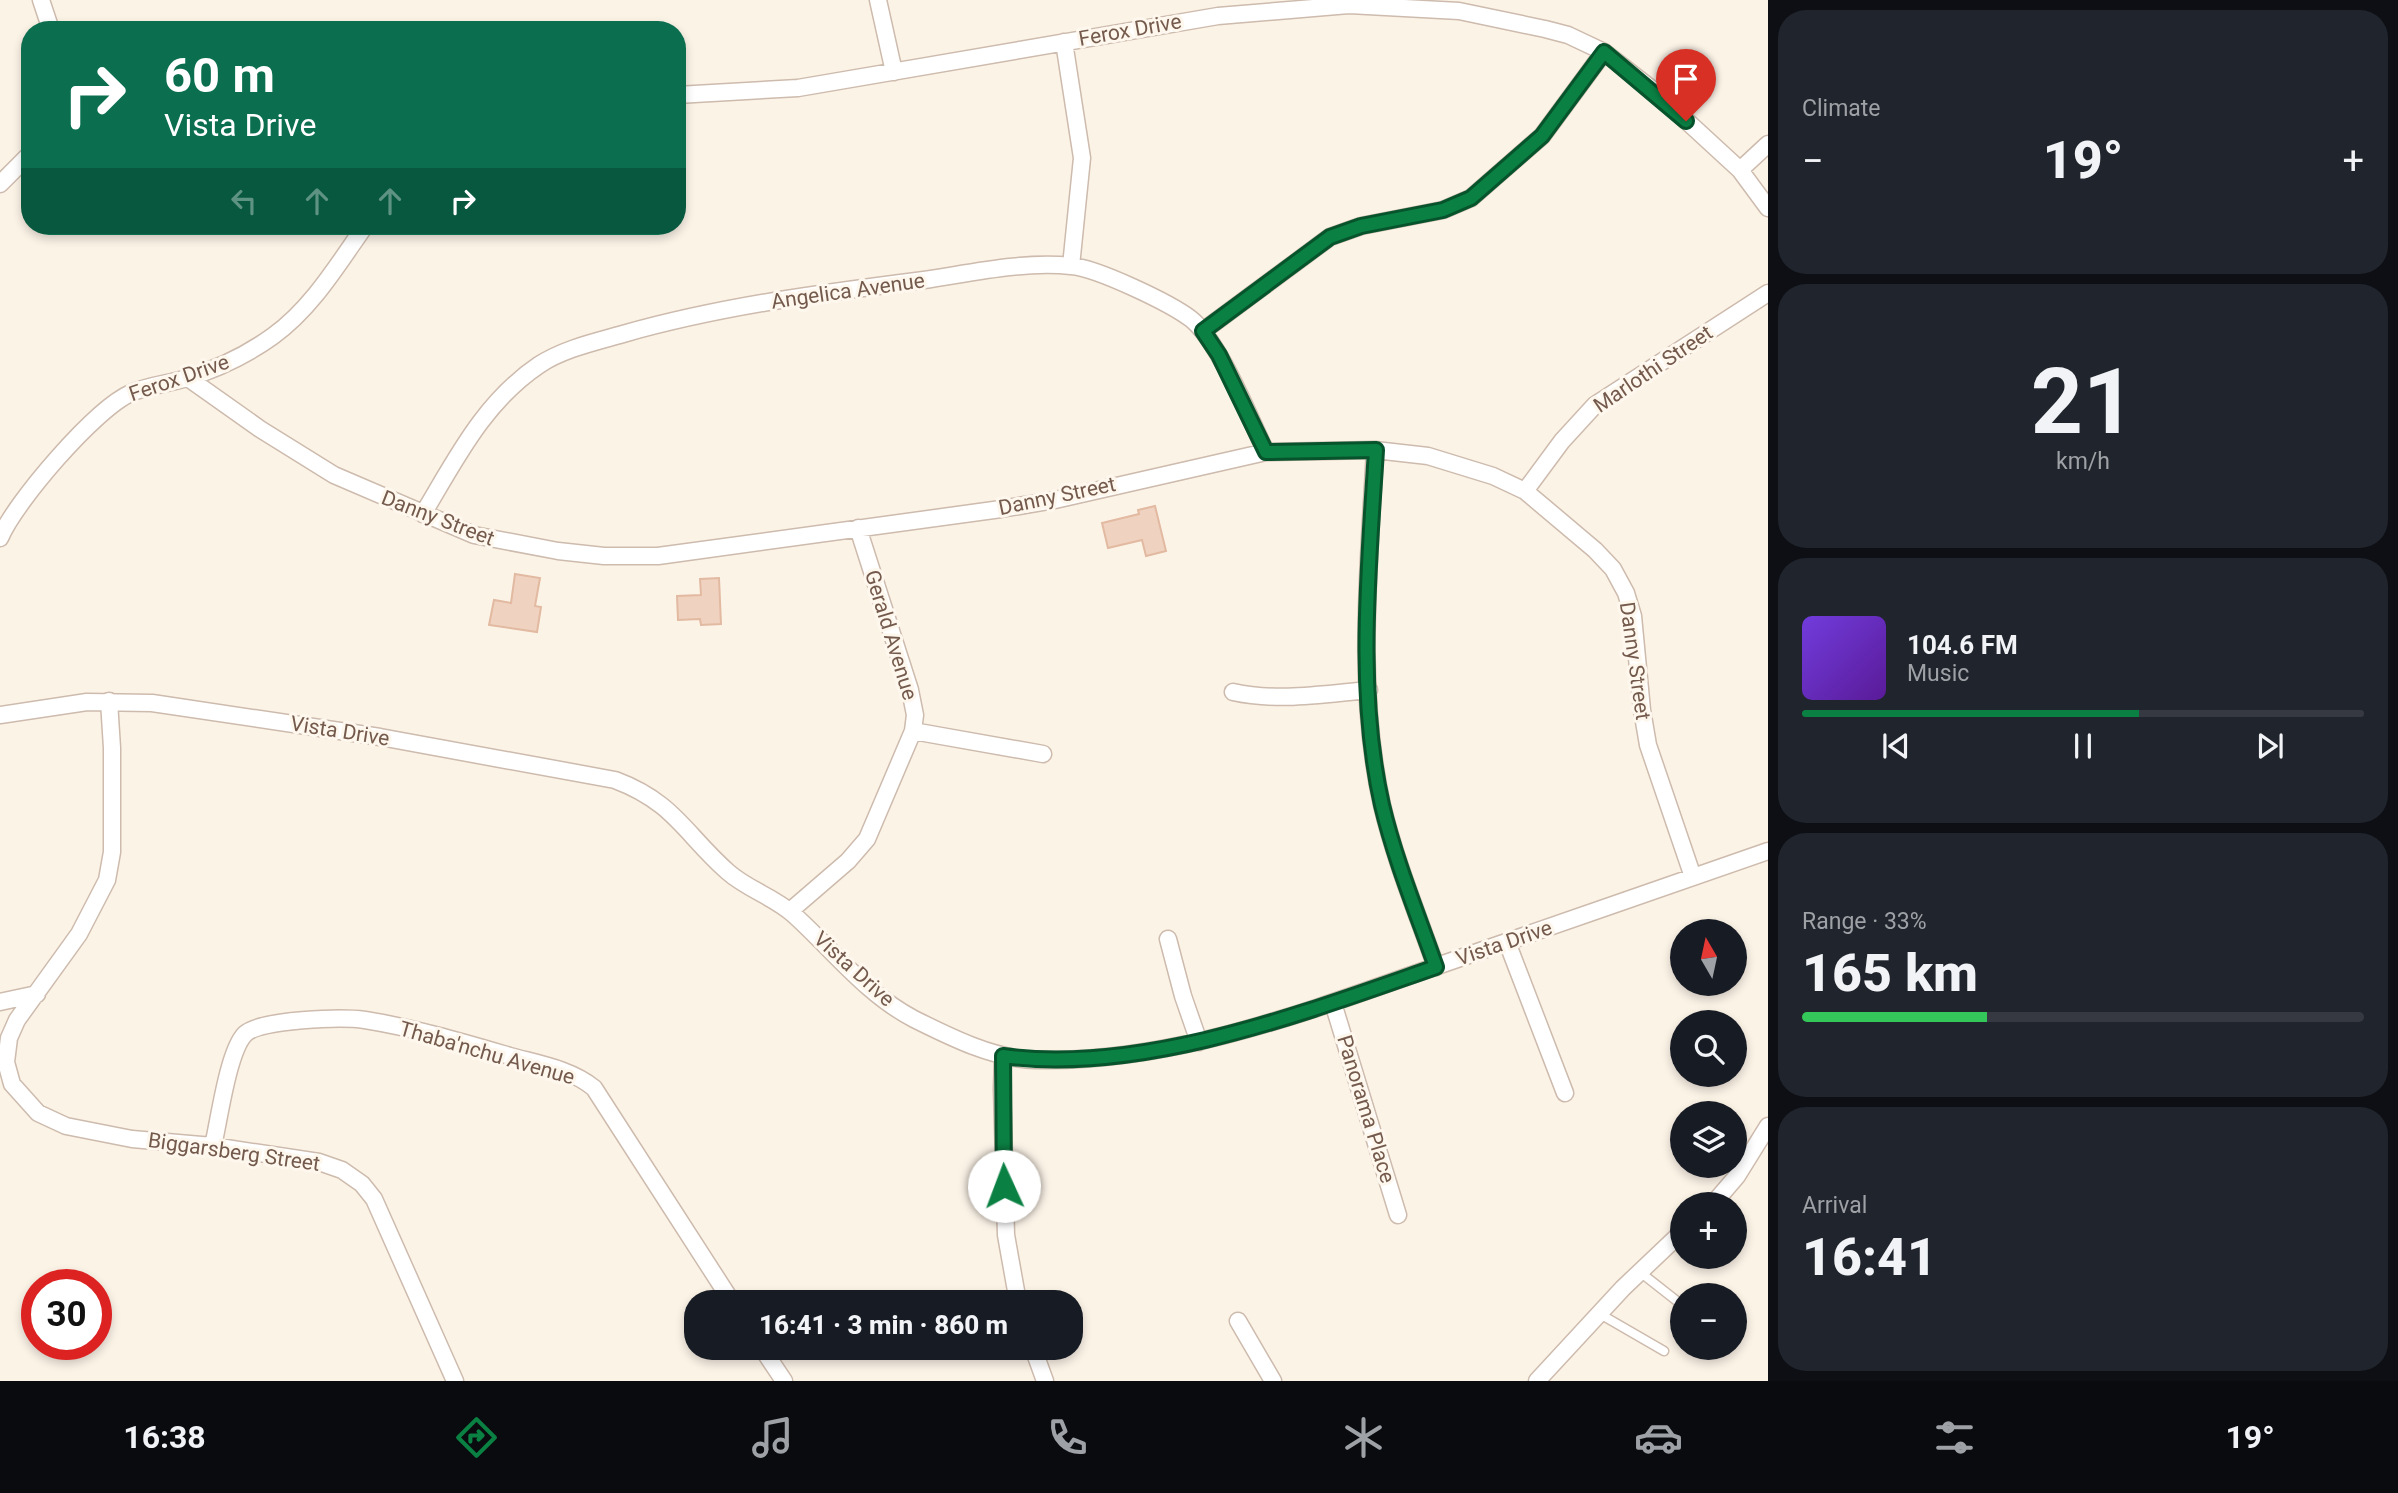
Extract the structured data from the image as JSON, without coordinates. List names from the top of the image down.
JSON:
{
  "streets": {
    "street": [
      "Ferox Drive",
      "Angelica Avenue",
      "Marlothi Street",
      "Danny Street",
      "Gerald Avenue",
      "Vista Drive",
      "Thaba'nchu Avenue",
      "Panorama Place",
      "Biggarsberg Street"
    ]
  },
  "crossings": [
    ["Ferox Drive", "Danny Street"],
    ["Angelica Avenue", "Danny Street"],
    ["Marlothi Street", "Danny Street"],
    ["Danny Street", "Gerald Avenue"],
    ["Danny Street", "Vista Drive"],
    ["Gerald Avenue", "Vista Drive"],
    ["Vista Drive", "Panorama Place"],
    ["Thaba'nchu Avenue", "Biggarsberg Street"]
  ],
  "north": "top",
  "page": {
    "tile": [
      "Climate",
      ["21", "km/h"],
      ["Range · 33%", "165 km"],
      ["Arrival", "16:41"]
    ],
    "turn": ["60 m", "Vista Drive"],
    "heat": ["−", "19°", "+"],
    "song": ["104.6 FM", "Music"],
    "map_buttons": ["+", "−"],
    "limit": "30",
    "trip": "16:41 · 3 min · 860 m",
    "tabs": ["16:38", "19°"]
  }
}
